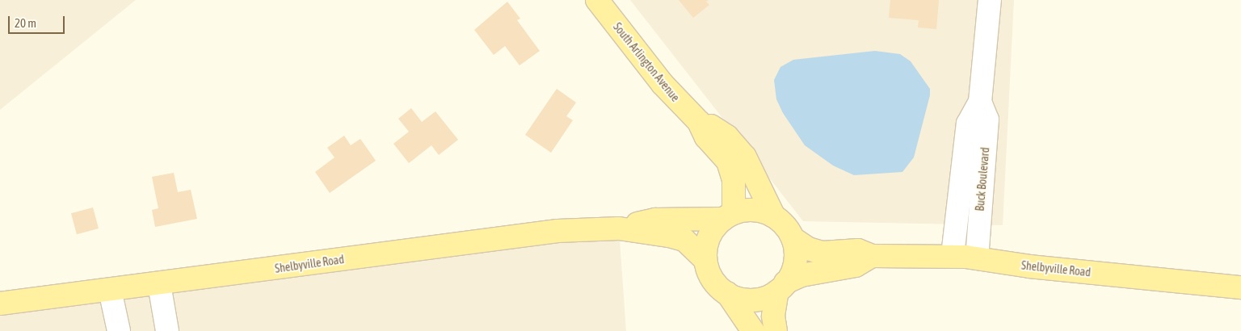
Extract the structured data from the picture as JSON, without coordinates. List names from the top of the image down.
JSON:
{
  "streets": {
    "main road": ["South Arlington Avenue", "Shelbyville Road"],
    "street": ["Buck Boulevard"]
  },
  "crossings": [
    ["Buck Boulevard", "Shelbyville Road"]
  ],
  "scale_bar": "20 m"
}
